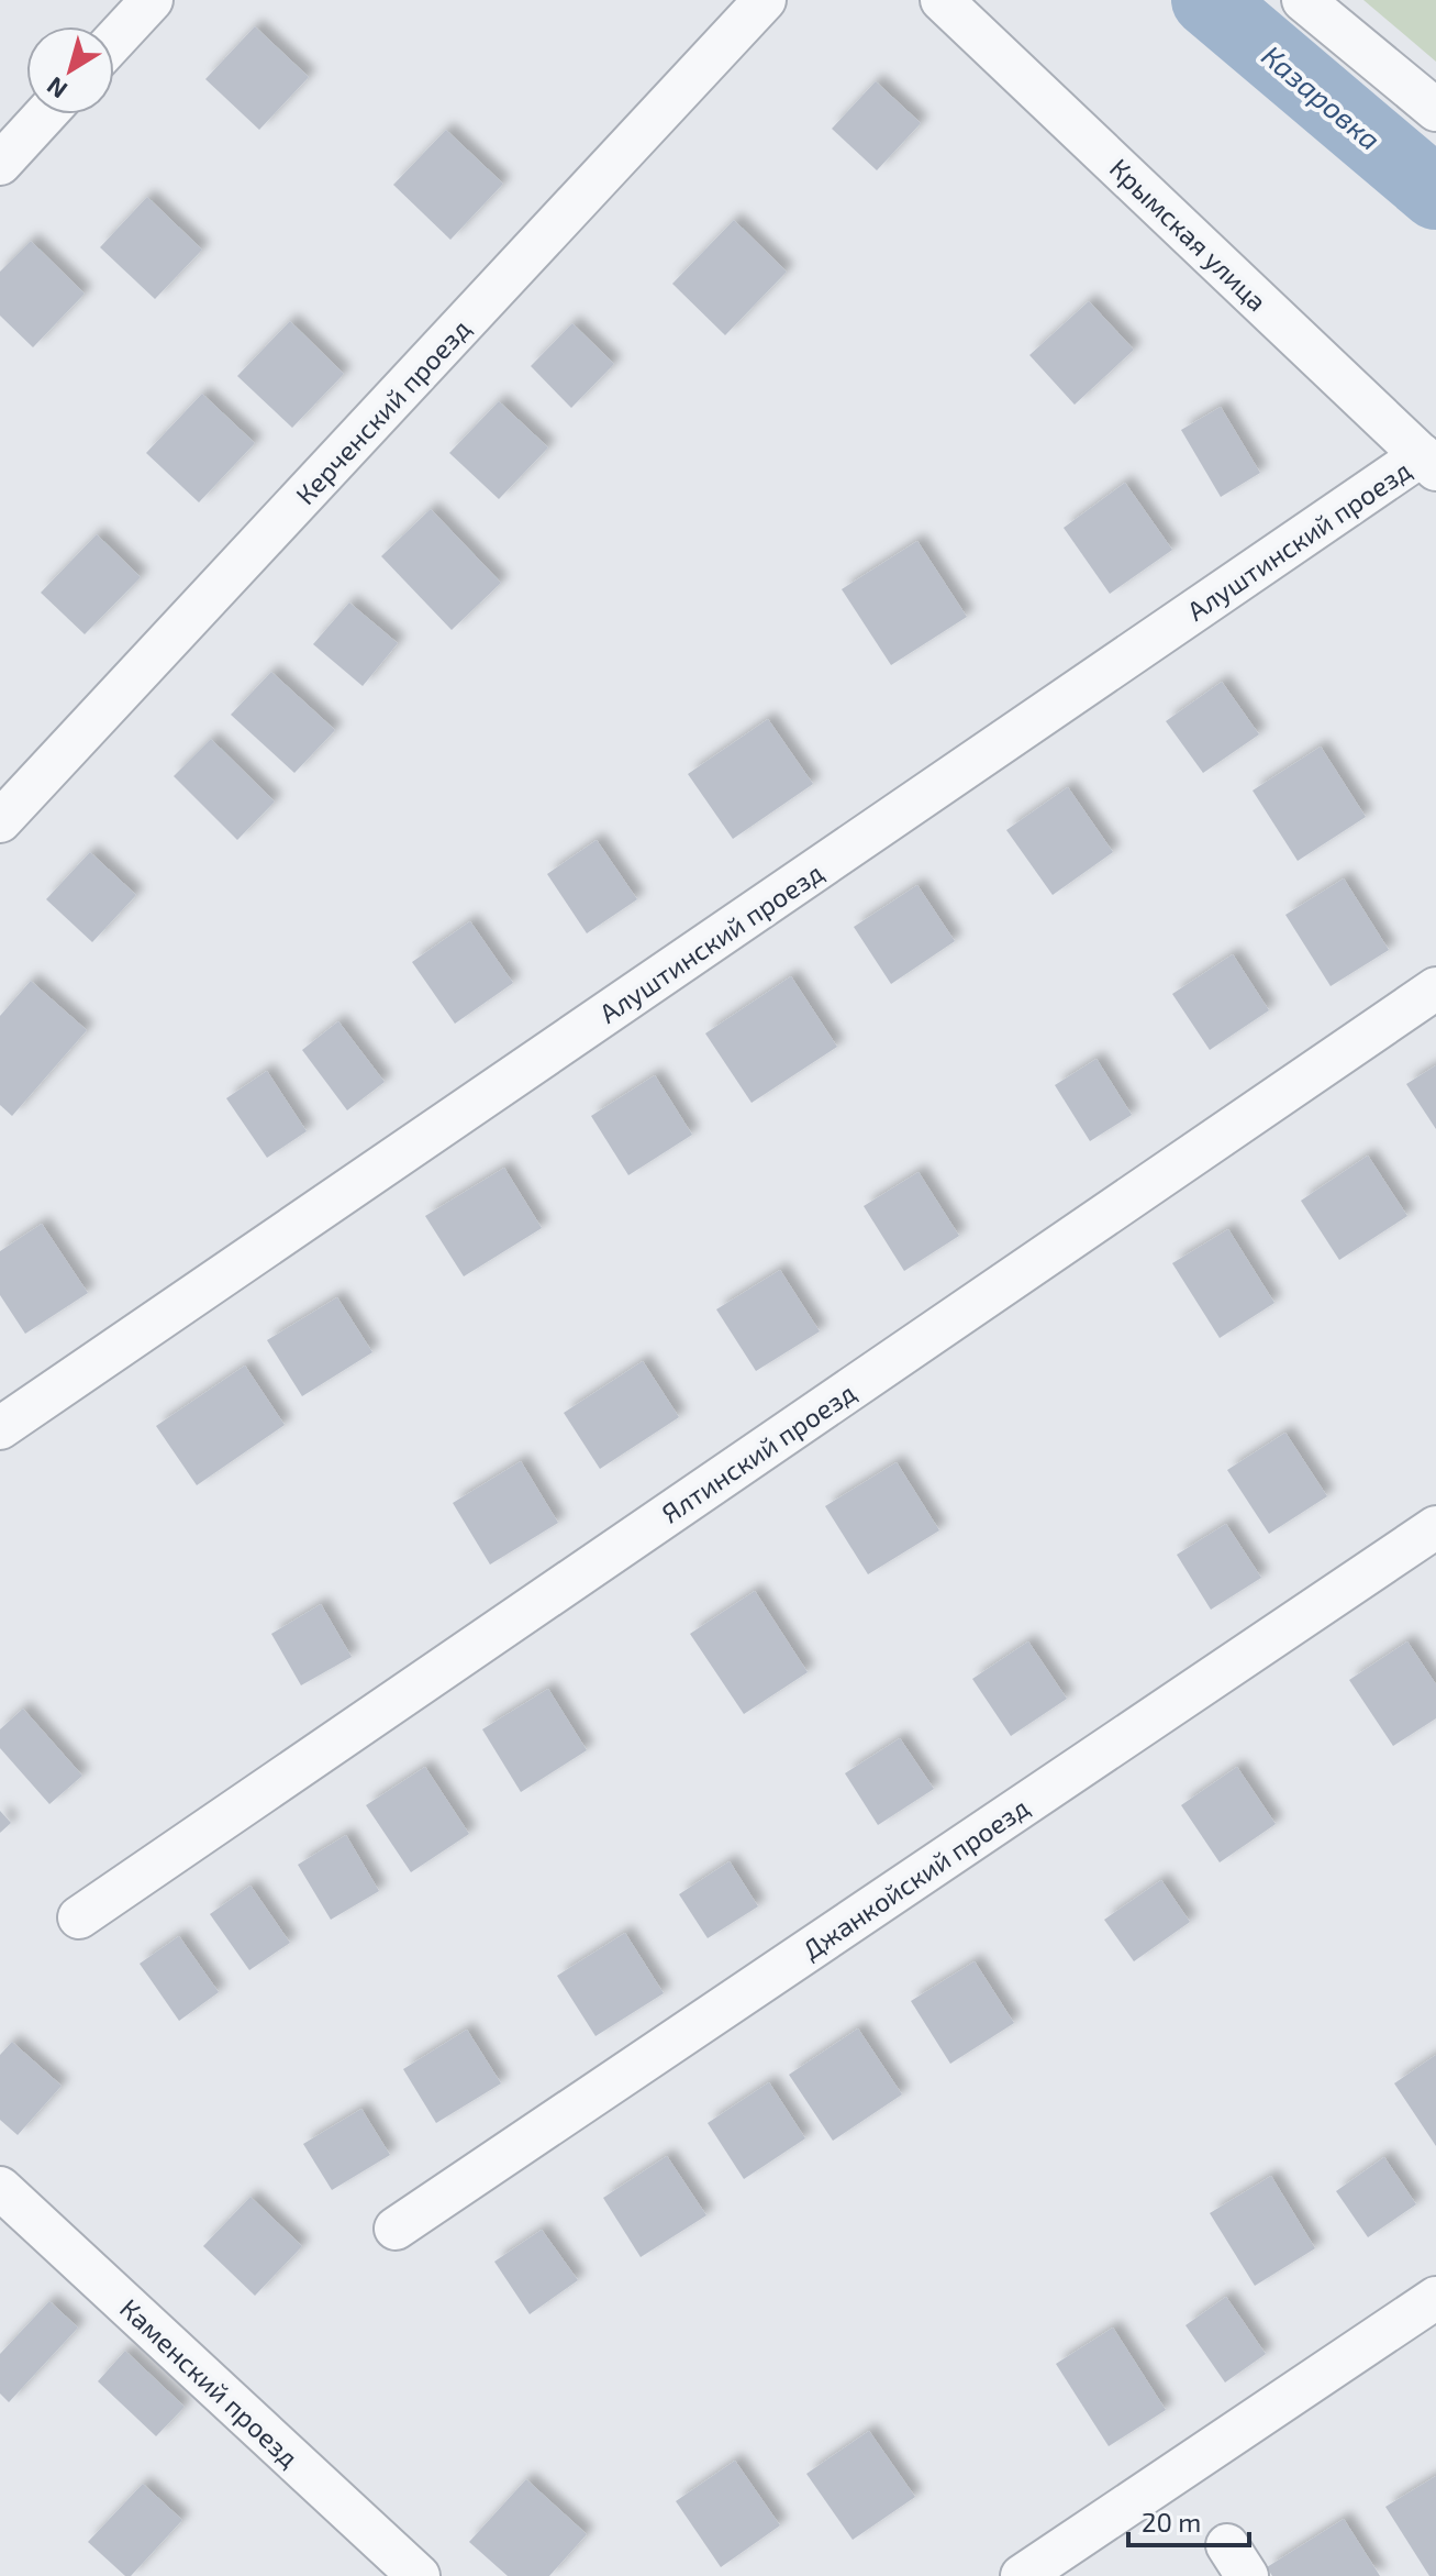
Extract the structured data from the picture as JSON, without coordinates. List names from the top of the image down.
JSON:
{
  "streets": {
    "street": [
      "Крымская улица",
      "Керченский проезд",
      "Алуштинский проезд",
      "Ялтинский проезд",
      "Джанкойский проезд",
      "Каменский проезд"
    ]
  },
  "crossings": [
    ["Крымская улица", "Алуштинский проезд"]
  ],
  "water": ["Казаровка"],
  "scale_bar": "20 m",
  "north": "bottom left"
}
